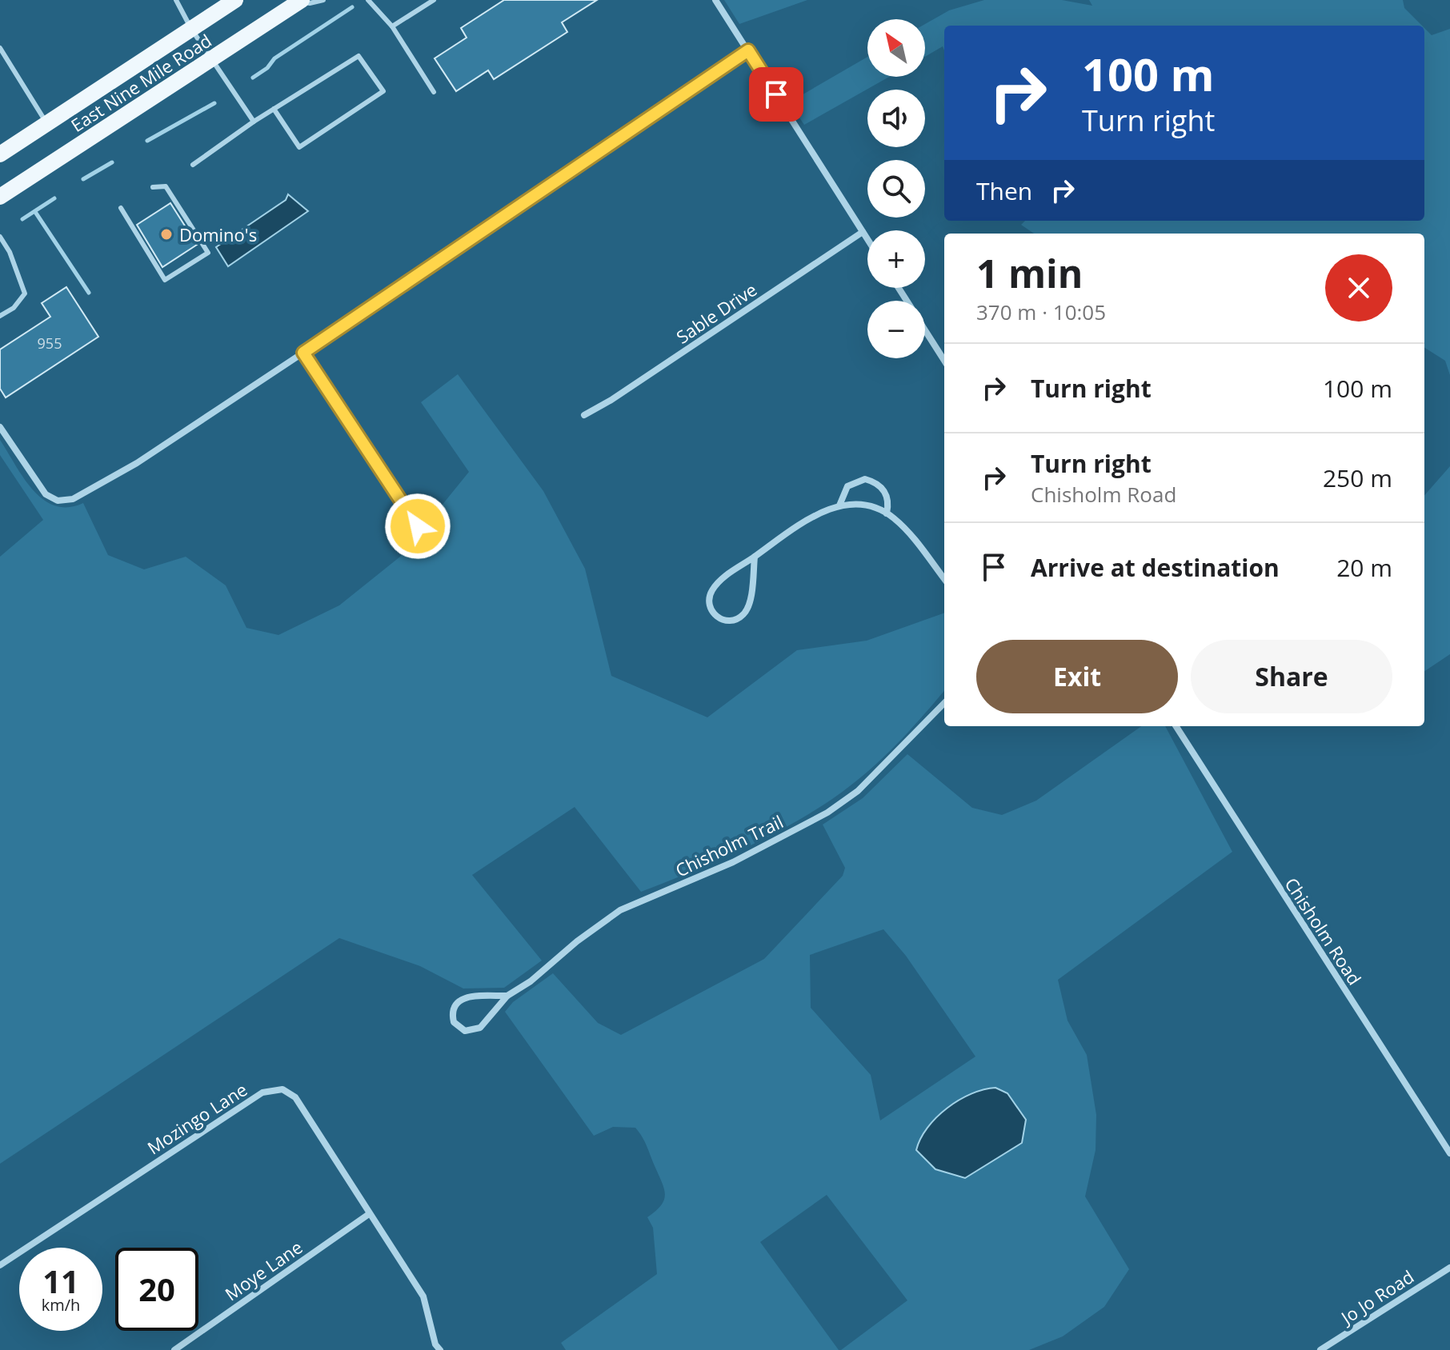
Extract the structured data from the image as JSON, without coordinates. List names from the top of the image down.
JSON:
{
  "streets": {
    "main road": ["East Nine Mile Road"],
    "street": [
      "Sable Drive",
      "Chisholm Trail",
      "Chisholm Road",
      "Mozingo Lane",
      "Moye Lane",
      "Jo Jo Road"
    ]
  },
  "crossings": [
    ["Mozingo Lane", "Moye Lane"]
  ],
  "places": ["Domino's"],
  "house_numbers": ["955"],
  "north": "top left",
  "page": {
    "map_buttons": ["+", "−"],
    "turn": ["100 m", "Turn right"],
    "then": "Then",
    "heading": ["1 min", "370 m · 10:05"],
    "list": [
      {
        "name": "Turn right",
        "value": "100 m"
      },
      {
        "name": "Turn right",
        "note": "Chisholm Road",
        "value": "250 m"
      },
      {
        "name": "Arrive at destination",
        "value": "20 m"
      }
    ],
    "buttons": ["Exit", "Share"],
    "speed": "11 km/h",
    "limit": "20"
  }
}
